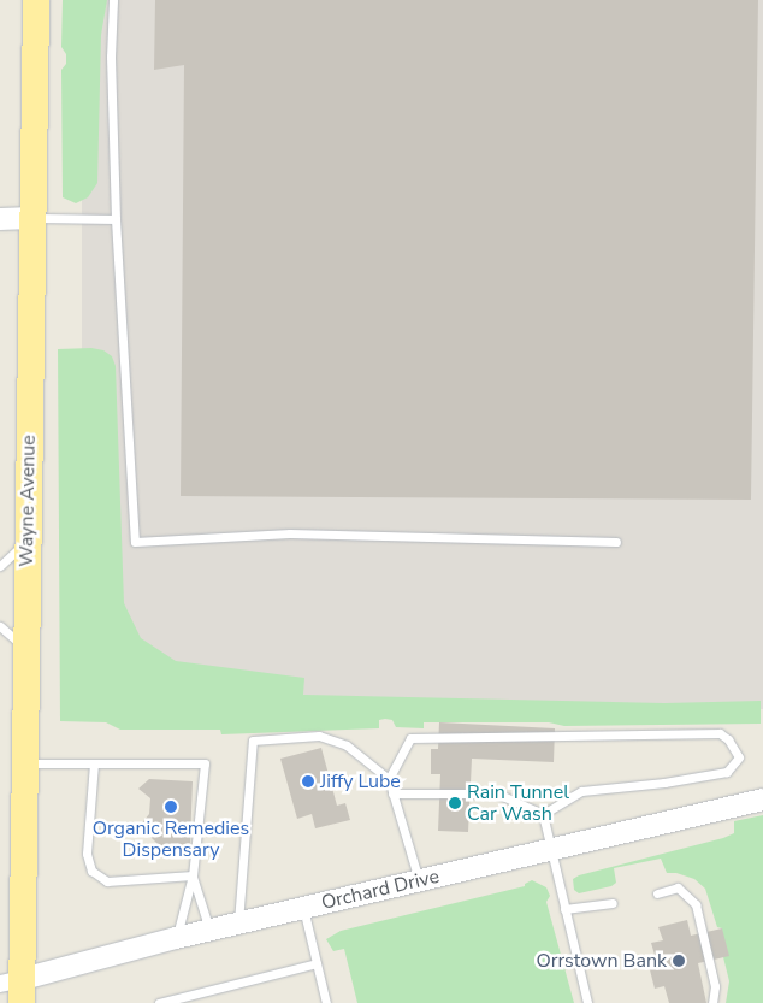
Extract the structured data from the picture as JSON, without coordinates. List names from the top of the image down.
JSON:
{
  "streets": {
    "main road": ["Wayne Avenue"],
    "street": ["Orchard Drive"]
  },
  "crossings": [
    ["Wayne Avenue", "Orchard Drive"]
  ],
  "places": [
    "Jiffy Lube",
    "Rain Tunnel Car Wash",
    "Organic Remedies Dispensary",
    "Orrstown Bank"
  ]
}
